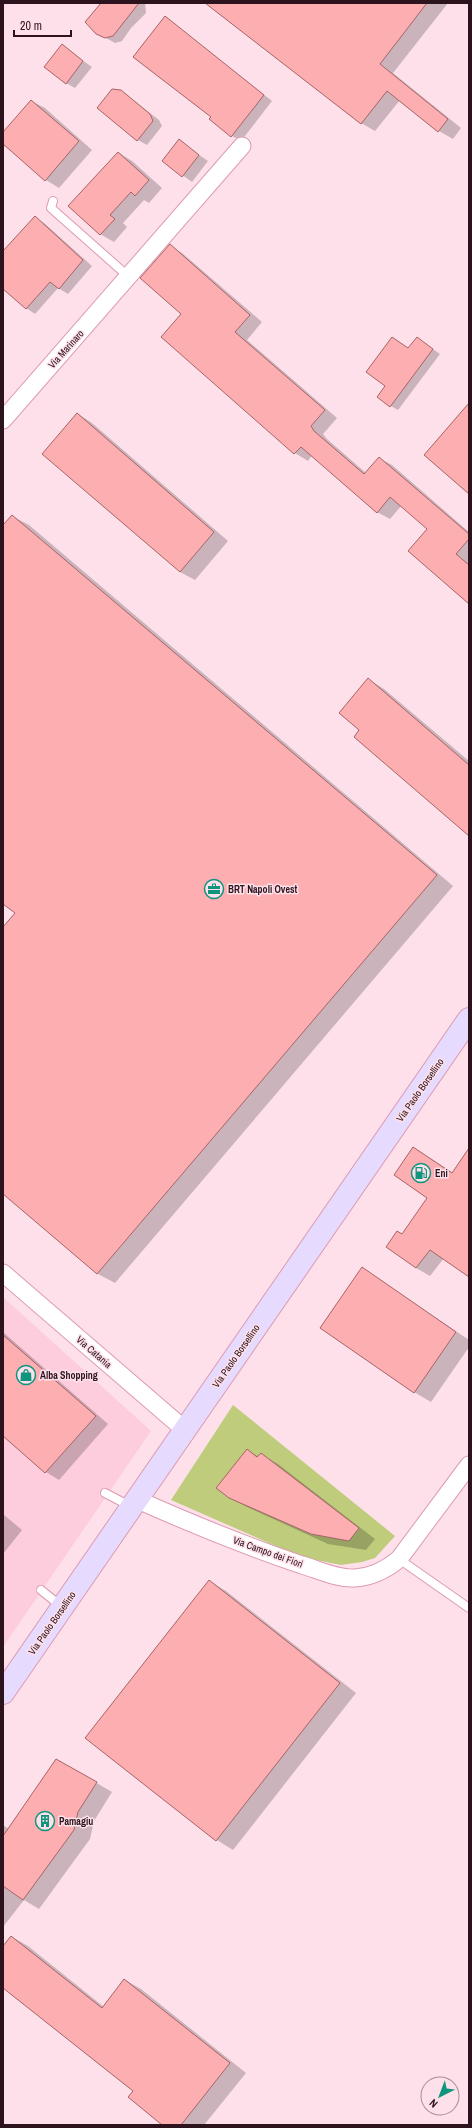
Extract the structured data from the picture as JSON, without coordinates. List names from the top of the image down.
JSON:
{
  "streets": {
    "main road": ["Via Paolo Borsellino"],
    "street": ["Via Marinaro", "Via Catania", "Via Campo dei Fiori"]
  },
  "crossings": [
    ["Via Paolo Borsellino", "Via Catania"],
    ["Via Paolo Borsellino", "Via Campo dei Fiori"]
  ],
  "places": {
    "office": ["BRT Napoli Ovest"],
    "fuel station": ["Eni"],
    "shop": ["Alba Shopping"],
    "building": ["Pamagiu"]
  },
  "scale_bar": "20 m",
  "north": "bottom left"
}
